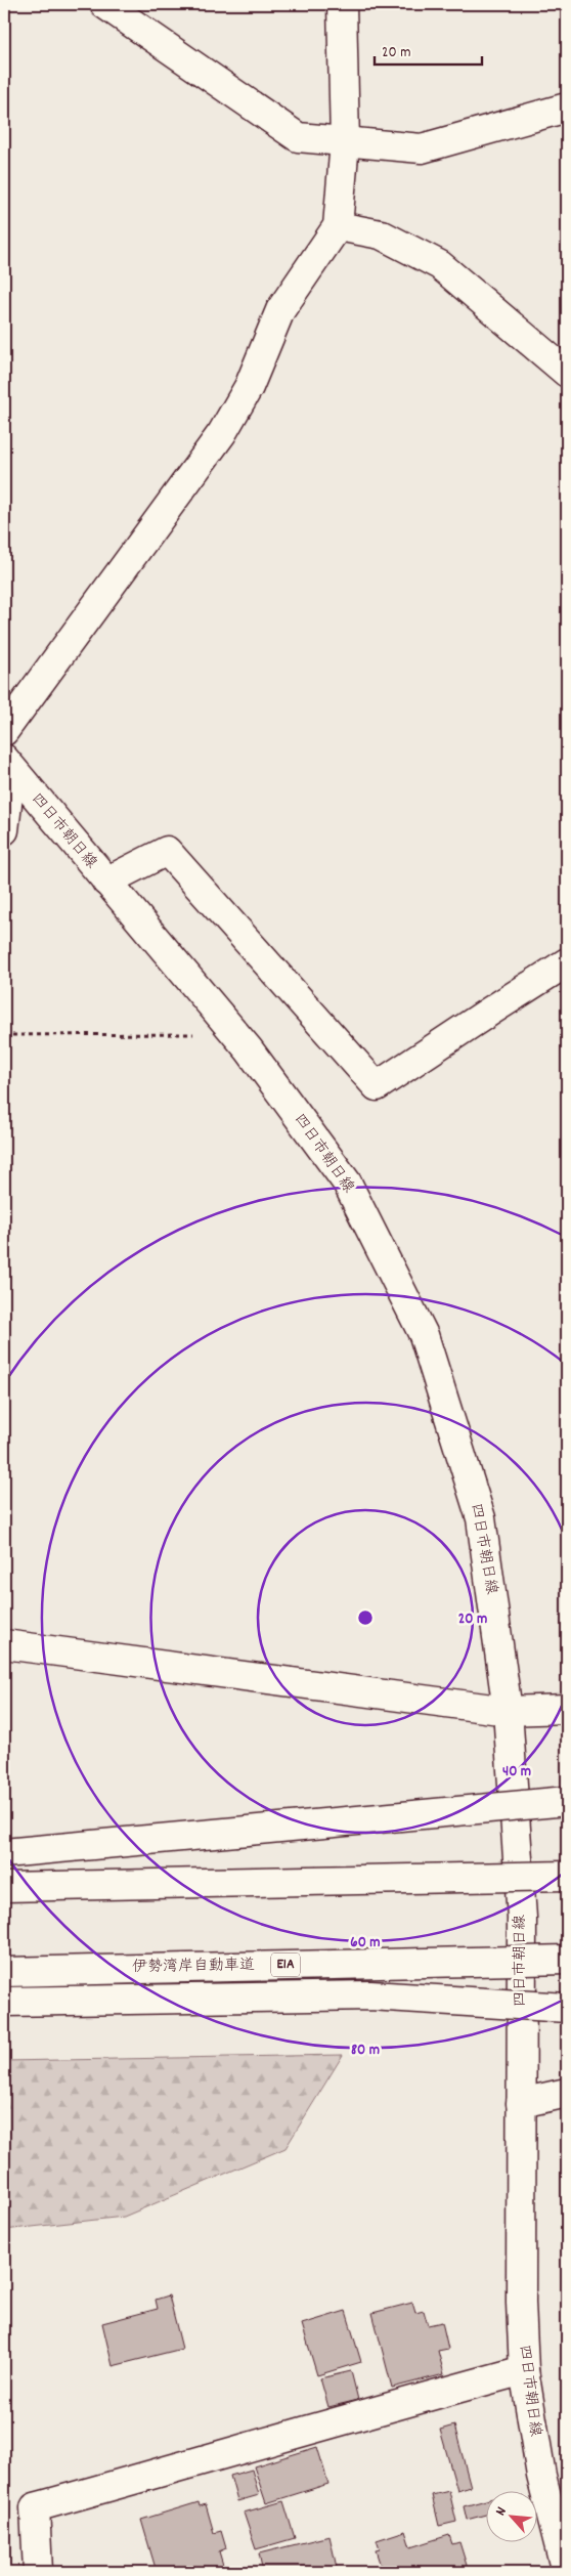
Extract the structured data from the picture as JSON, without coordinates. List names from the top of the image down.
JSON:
{
  "streets": {
    "main road": ["四日市朝日線", "E1A", "伊勢湾岸自動車道"]
  },
  "scale_bar": "20 m",
  "north": "top left",
  "rings": [
    "20 m",
    "40 m",
    "60 m",
    "80 m"
  ]
}
